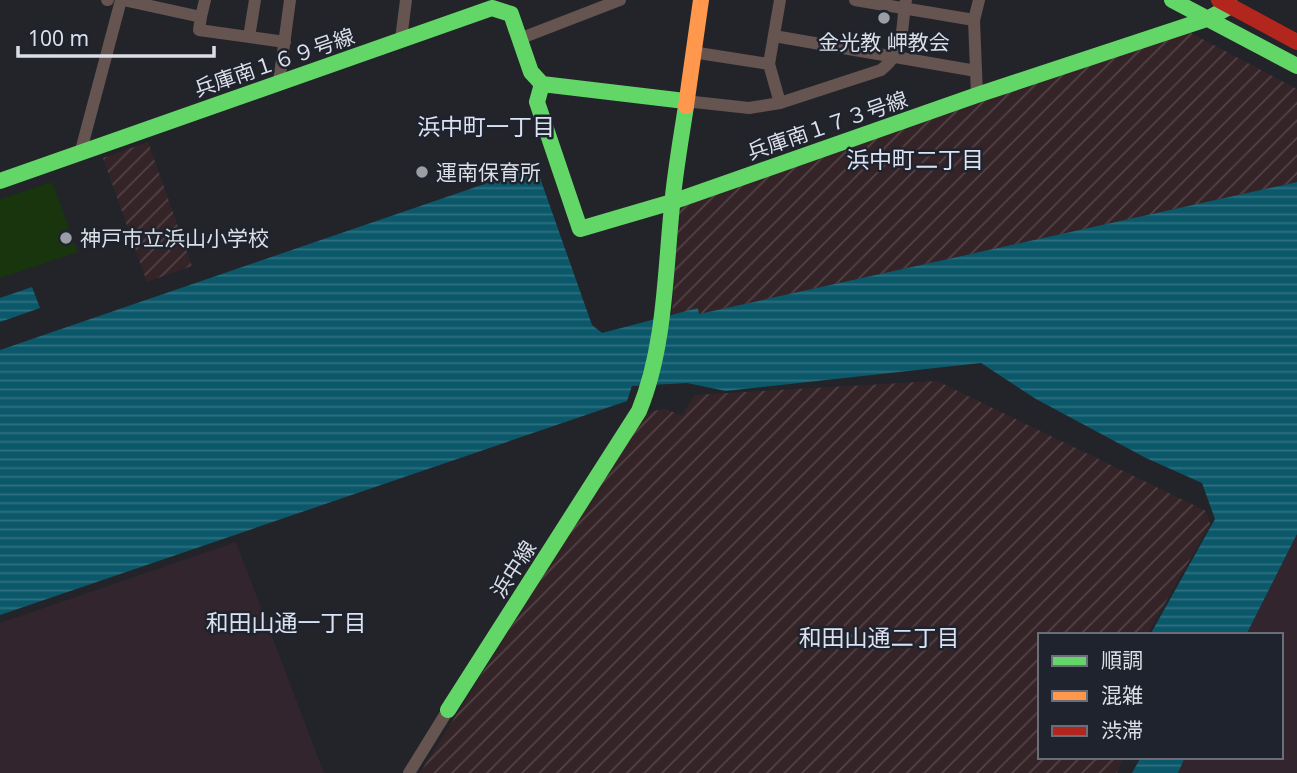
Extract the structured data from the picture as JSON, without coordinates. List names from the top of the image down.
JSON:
{
  "streets": {
    "street": ["兵庫南１６９号線", "兵庫南１７３号線", "浜中線"]
  },
  "crossings": [
    ["兵庫南１６９号線", "兵庫南１７３号線"],
    ["兵庫南１７３号線", "浜中線"]
  ],
  "districts": [
    "浜中町一丁目",
    "浜中町二丁目",
    "和田山通一丁目",
    "和田山通二丁目"
  ],
  "places": ["金光教 岬教会", "運南保育所", "神戸市立浜山小学校"],
  "legend": ["順調", "混雑", "渋滞"],
  "scale_bar": "100 m"
}
